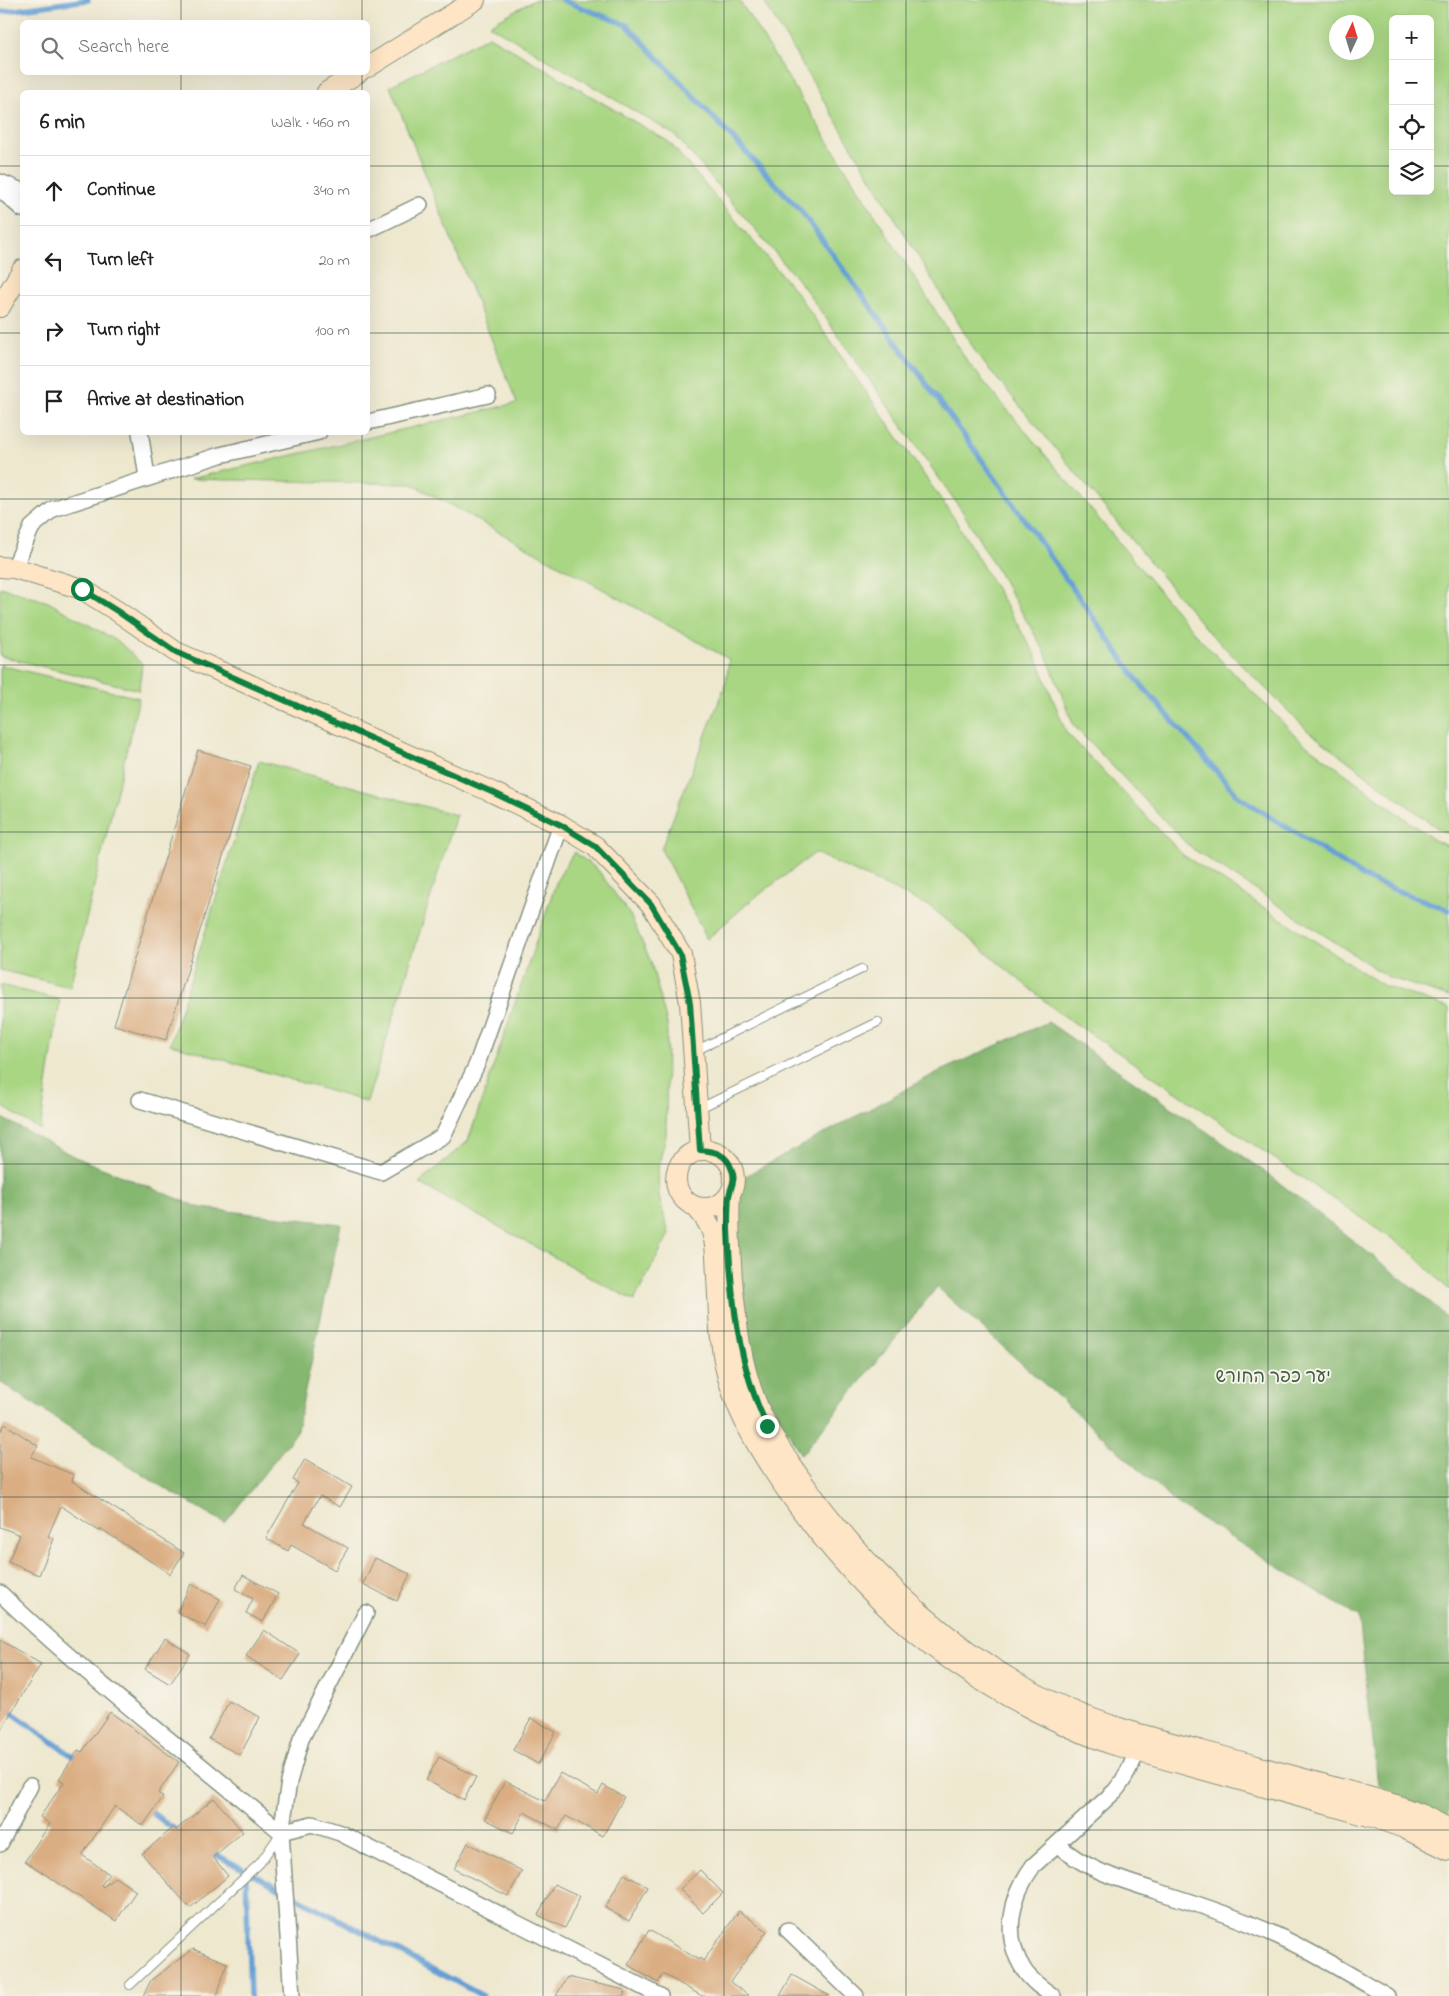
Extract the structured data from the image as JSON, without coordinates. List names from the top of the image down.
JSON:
{
  "parks": ["יער כפר החורש"],
  "north": "top",
  "page": {
    "map_buttons": ["+", "−"],
    "search": "Search here",
    "heading": ["6 min", "Walk · 460 m"],
    "list": [
      ["Continue", "340 m"],
      ["Turn left", "20 m"],
      ["Turn right", "100 m"],
      "Arrive at destination"
    ]
  }
}
